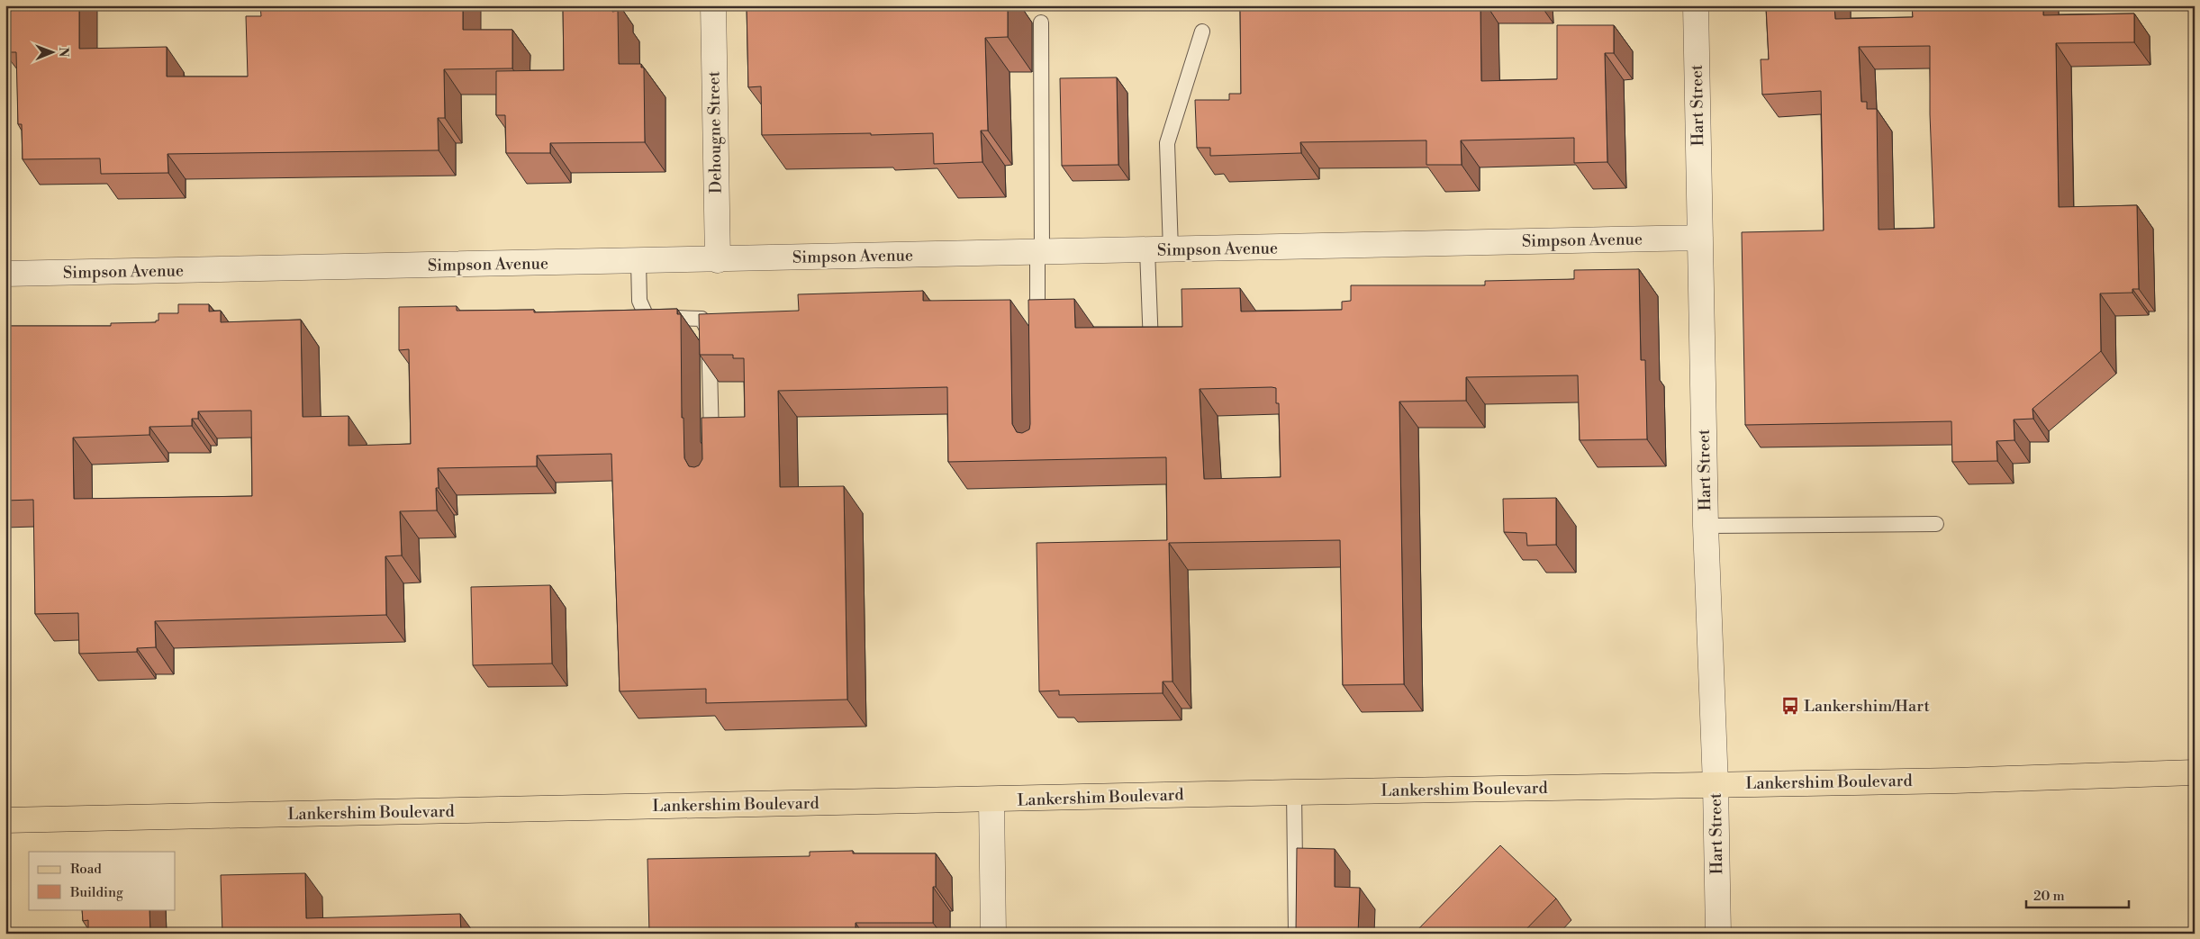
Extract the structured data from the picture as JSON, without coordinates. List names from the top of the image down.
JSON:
{
  "streets": {
    "main road": ["Lankershim Boulevard"],
    "street": ["Hart Street", "Dehougne Street", "Simpson Avenue"]
  },
  "crossings": [
    ["Hart Street", "Simpson Avenue"],
    ["Hart Street", "Lankershim Boulevard"],
    ["Dehougne Street", "Simpson Avenue"]
  ],
  "places": {
    "bus stop": ["Lankershim/Hart"]
  },
  "legend": ["Road", "Building"],
  "scale_bar": "20 m",
  "north": "right"
}
